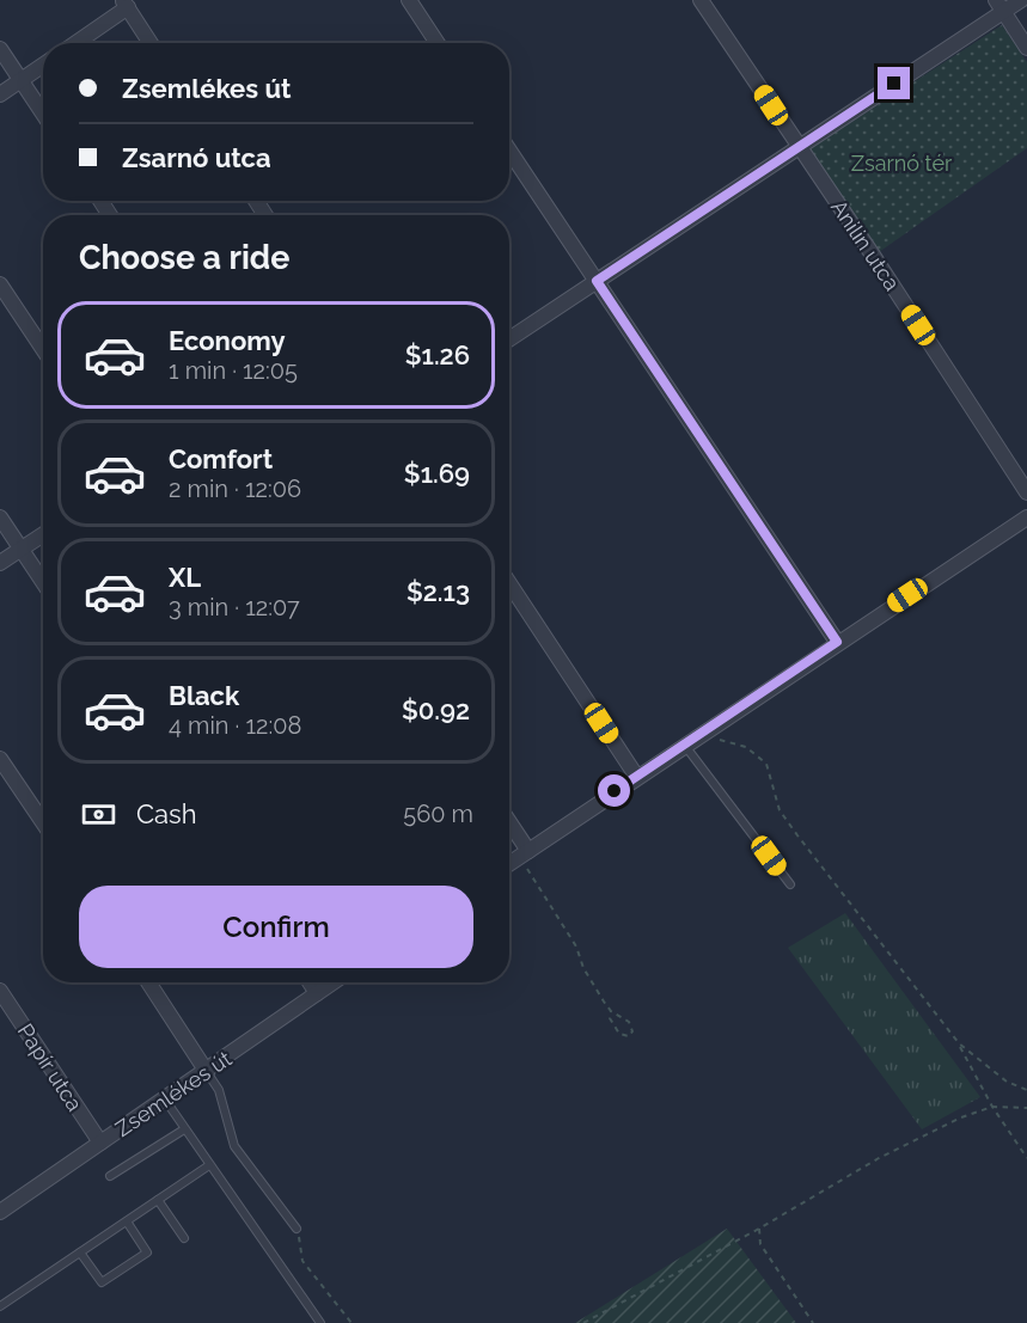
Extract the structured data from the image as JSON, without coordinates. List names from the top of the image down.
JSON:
{
  "streets": {
    "street": ["Anilin utca", "Papír utca", "Zsemlékes út"]
  },
  "crossings": [
    ["Papír utca", "Zsemlékes út"]
  ],
  "parks": ["Zsarnó tér"],
  "page": {
    "banner": ["Zsemlékes út", "Zsarnó utca"],
    "heading": "Choose a ride",
    "list": [
      {
        "name": "Economy",
        "note": "1 min · 12:05",
        "value": "$1.26"
      },
      {
        "name": "Comfort",
        "note": "2 min · 12:06",
        "value": "$1.69"
      },
      {
        "name": "XL",
        "note": "3 min · 12:07",
        "value": "$2.13"
      },
      {
        "name": "Black",
        "note": "4 min · 12:08",
        "value": "$0.92"
      }
    ],
    "pay": ["Cash", "560 m"],
    "buttons": "Confirm"
  }
}
